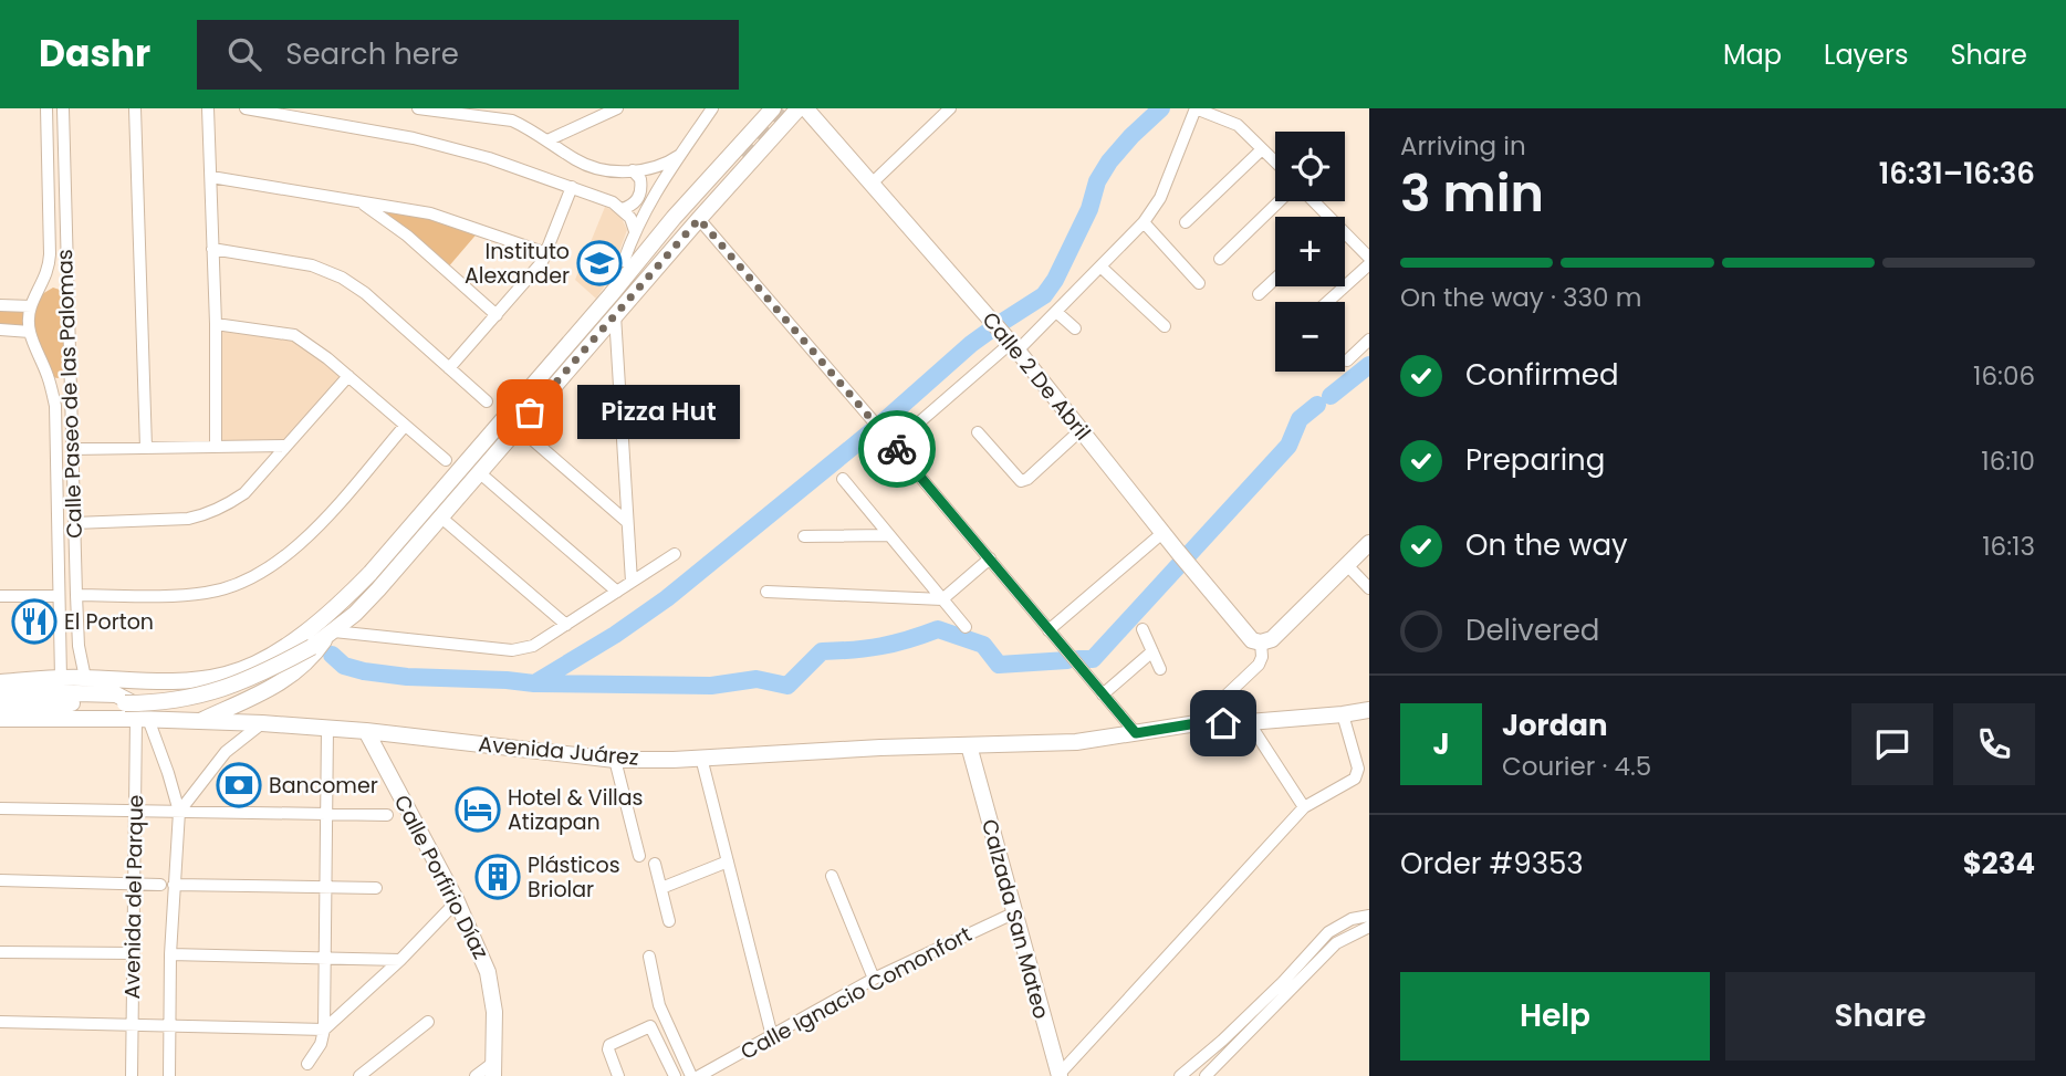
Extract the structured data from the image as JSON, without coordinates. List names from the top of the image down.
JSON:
{
  "streets": {
    "main road": [
      "Calle 2 De Abril",
      "Avenida Juárez",
      "Calle Porfirio Díaz",
      "Calzada San Mateo"
    ],
    "street": ["Calle Paseo de las Palomas", "Avenida del Parque", "Calle Ignacio Comonfort"]
  },
  "crossings": [
    ["Avenida Juárez", "Calle Porfirio Díaz"],
    ["Avenida Juárez", "Avenida del Parque"],
    ["Avenida Juárez", "Calzada San Mateo"],
    ["Calzada San Mateo", "Calle Ignacio Comonfort"]
  ],
  "places": {
    "school or university": ["Instituto Alexander"],
    "other": ["Pizza Hut"],
    "restaurant": ["El Porton"],
    "bank": ["Bancomer"],
    "hotel": ["Hotel & Villas Atizapan"],
    "building": ["Plásticos Briolar"]
  },
  "page": {
    "header": "Dashr",
    "search": "Search here",
    "nav": ["Map", "Layers", "Share"],
    "heading": ["3 min", "Arriving in", "16:31–16:36"],
    "panel": [
      "Jordan",
      "Courier · 4.5",
      "Order #9353",
      "$234"
    ],
    "map_buttons": ["+", "−"],
    "bar": "On the way · 330 m",
    "list": [
      ["Confirmed", "16:06"],
      ["Preparing", "16:10"],
      ["On the way", "16:13"],
      "Delivered"
    ],
    "bubble": "Pizza Hut",
    "round": "J",
    "buttons": ["Help", "Share"]
  }
}
